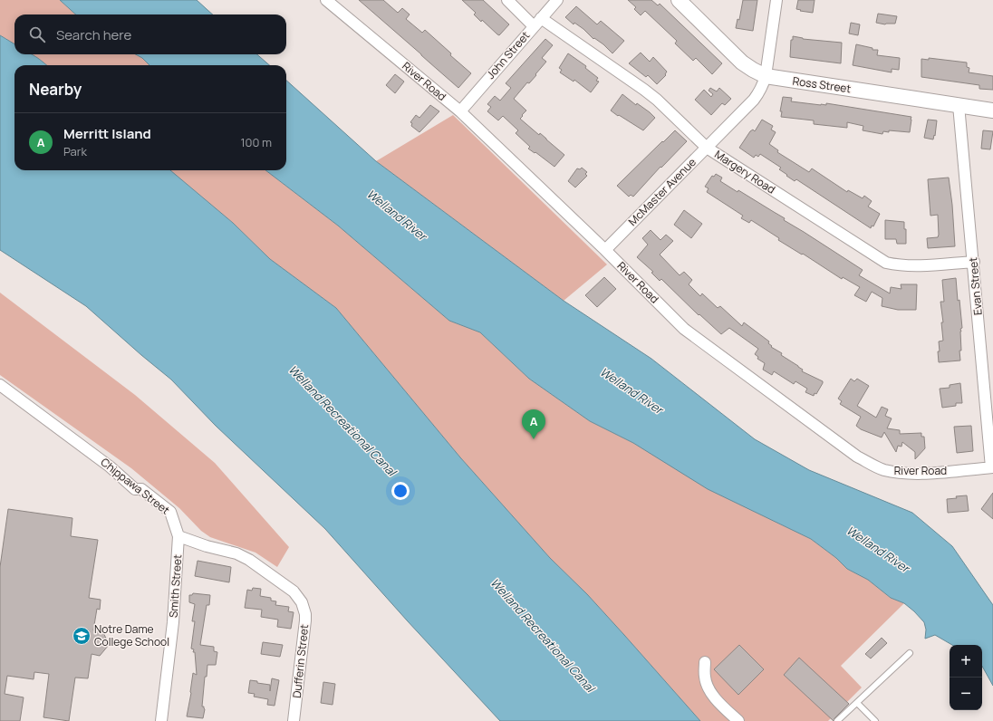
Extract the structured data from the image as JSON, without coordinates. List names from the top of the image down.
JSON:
{
  "streets": {
    "street": [
      "John Street",
      "River Road",
      "Ross Street",
      "Margery Road",
      "McMaster Avenue",
      "Evan Street",
      "Chippawa Street",
      "Smith Street",
      "Dufferin Street"
    ]
  },
  "crossings": [
    ["John Street", "River Road"],
    ["John Street", "Margery Road"],
    ["River Road", "McMaster Avenue"],
    ["River Road", "Evan Street"],
    ["Ross Street", "McMaster Avenue"],
    ["Ross Street", "Evan Street"],
    ["Margery Road", "McMaster Avenue"],
    ["Margery Road", "Evan Street"],
    ["Chippawa Street", "Smith Street"],
    ["Chippawa Street", "Dufferin Street"],
    ["Smith Street", "Dufferin Street"]
  ],
  "water": ["Welland River", "Welland Recreational Canal"],
  "places": {
    "school or university": ["Notre Dame College School"]
  },
  "page": {
    "search": "Search here",
    "heading": "Nearby",
    "list": [
      {
        "mark": "A",
        "name": "Merritt Island",
        "note": "Park",
        "value": "100 m"
      }
    ],
    "pins": "A",
    "map_buttons": ["+", "−"]
  }
}
